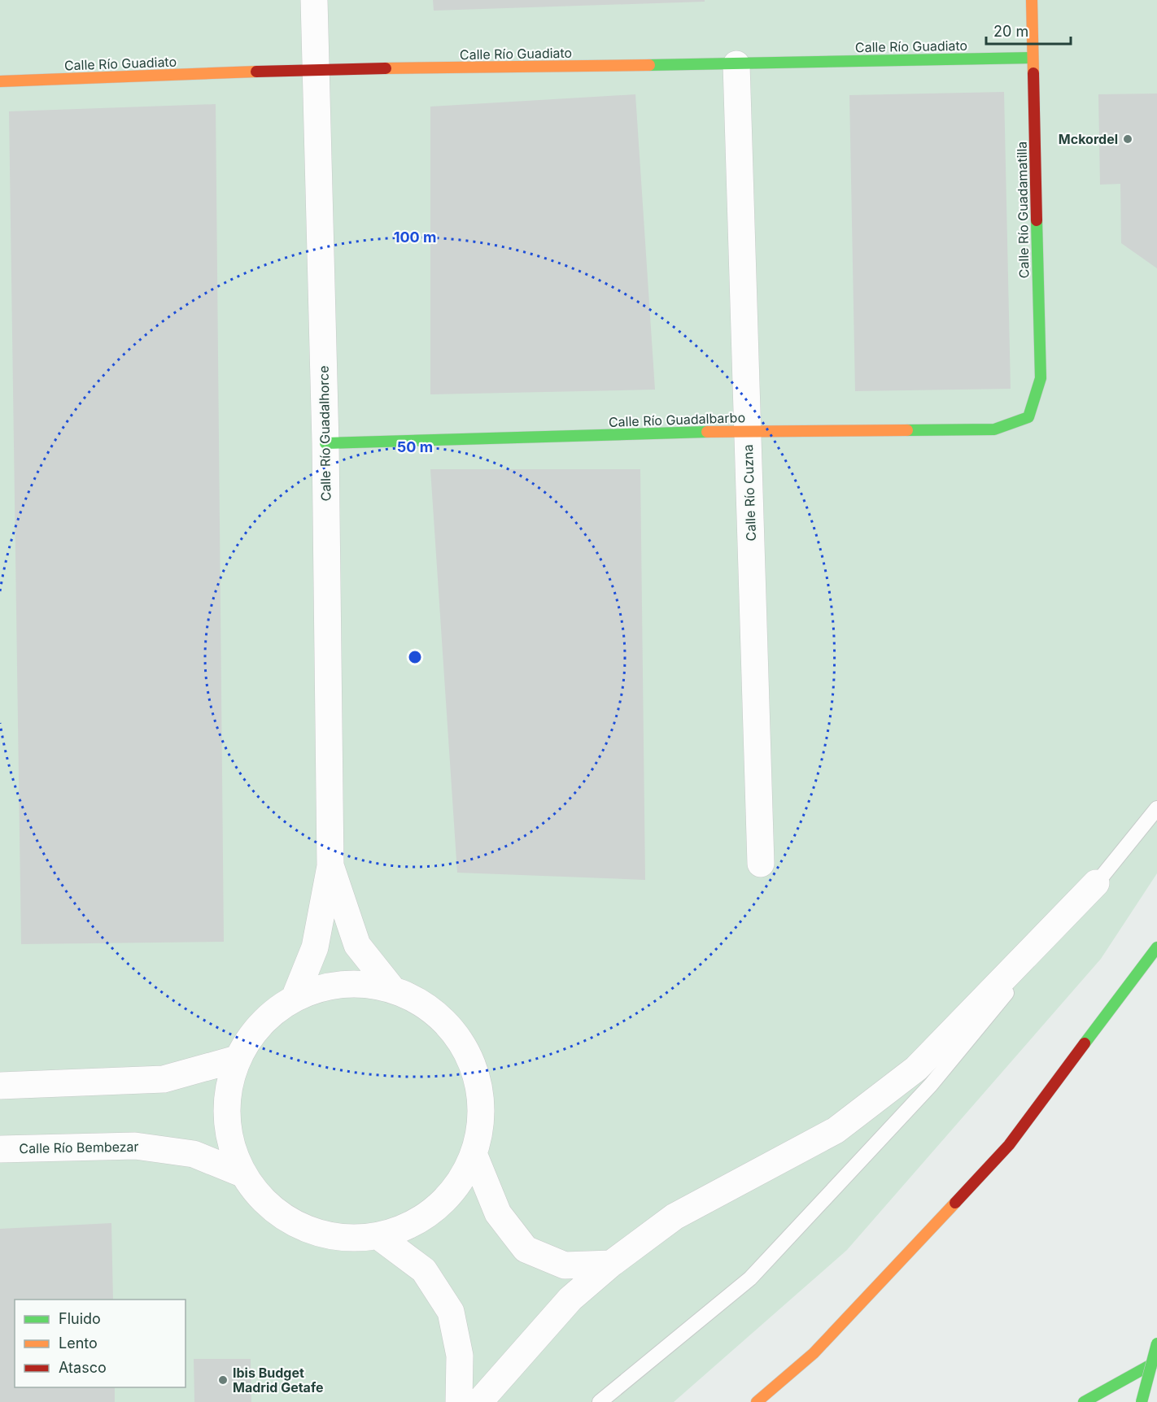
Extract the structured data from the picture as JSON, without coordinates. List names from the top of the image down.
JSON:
{
  "streets": {
    "main road": ["Calle Río Guadiato", "Calle Río Guadamatilla", "Calle Río Guadalbarbo"],
    "street": ["Calle Río Guadalhorce", "Calle Río Cuzna", "Calle Río Bembezar"]
  },
  "crossings": [
    ["Calle Río Guadiato", "Calle Río Guadamatilla"],
    ["Calle Río Guadiato", "Calle Río Guadalhorce"],
    ["Calle Río Guadiato", "Calle Río Cuzna"],
    ["Calle Río Guadamatilla", "Calle Río Guadalbarbo"],
    ["Calle Río Guadalbarbo", "Calle Río Guadalhorce"],
    ["Calle Río Guadalbarbo", "Calle Río Cuzna"]
  ],
  "places": ["Mckordel", "Ibis Budget Madrid Getafe"],
  "legend": ["Fluido", "Lento", "Atasco"],
  "scale_bar": "20 m",
  "rings": ["100 m", "50 m"]
}
